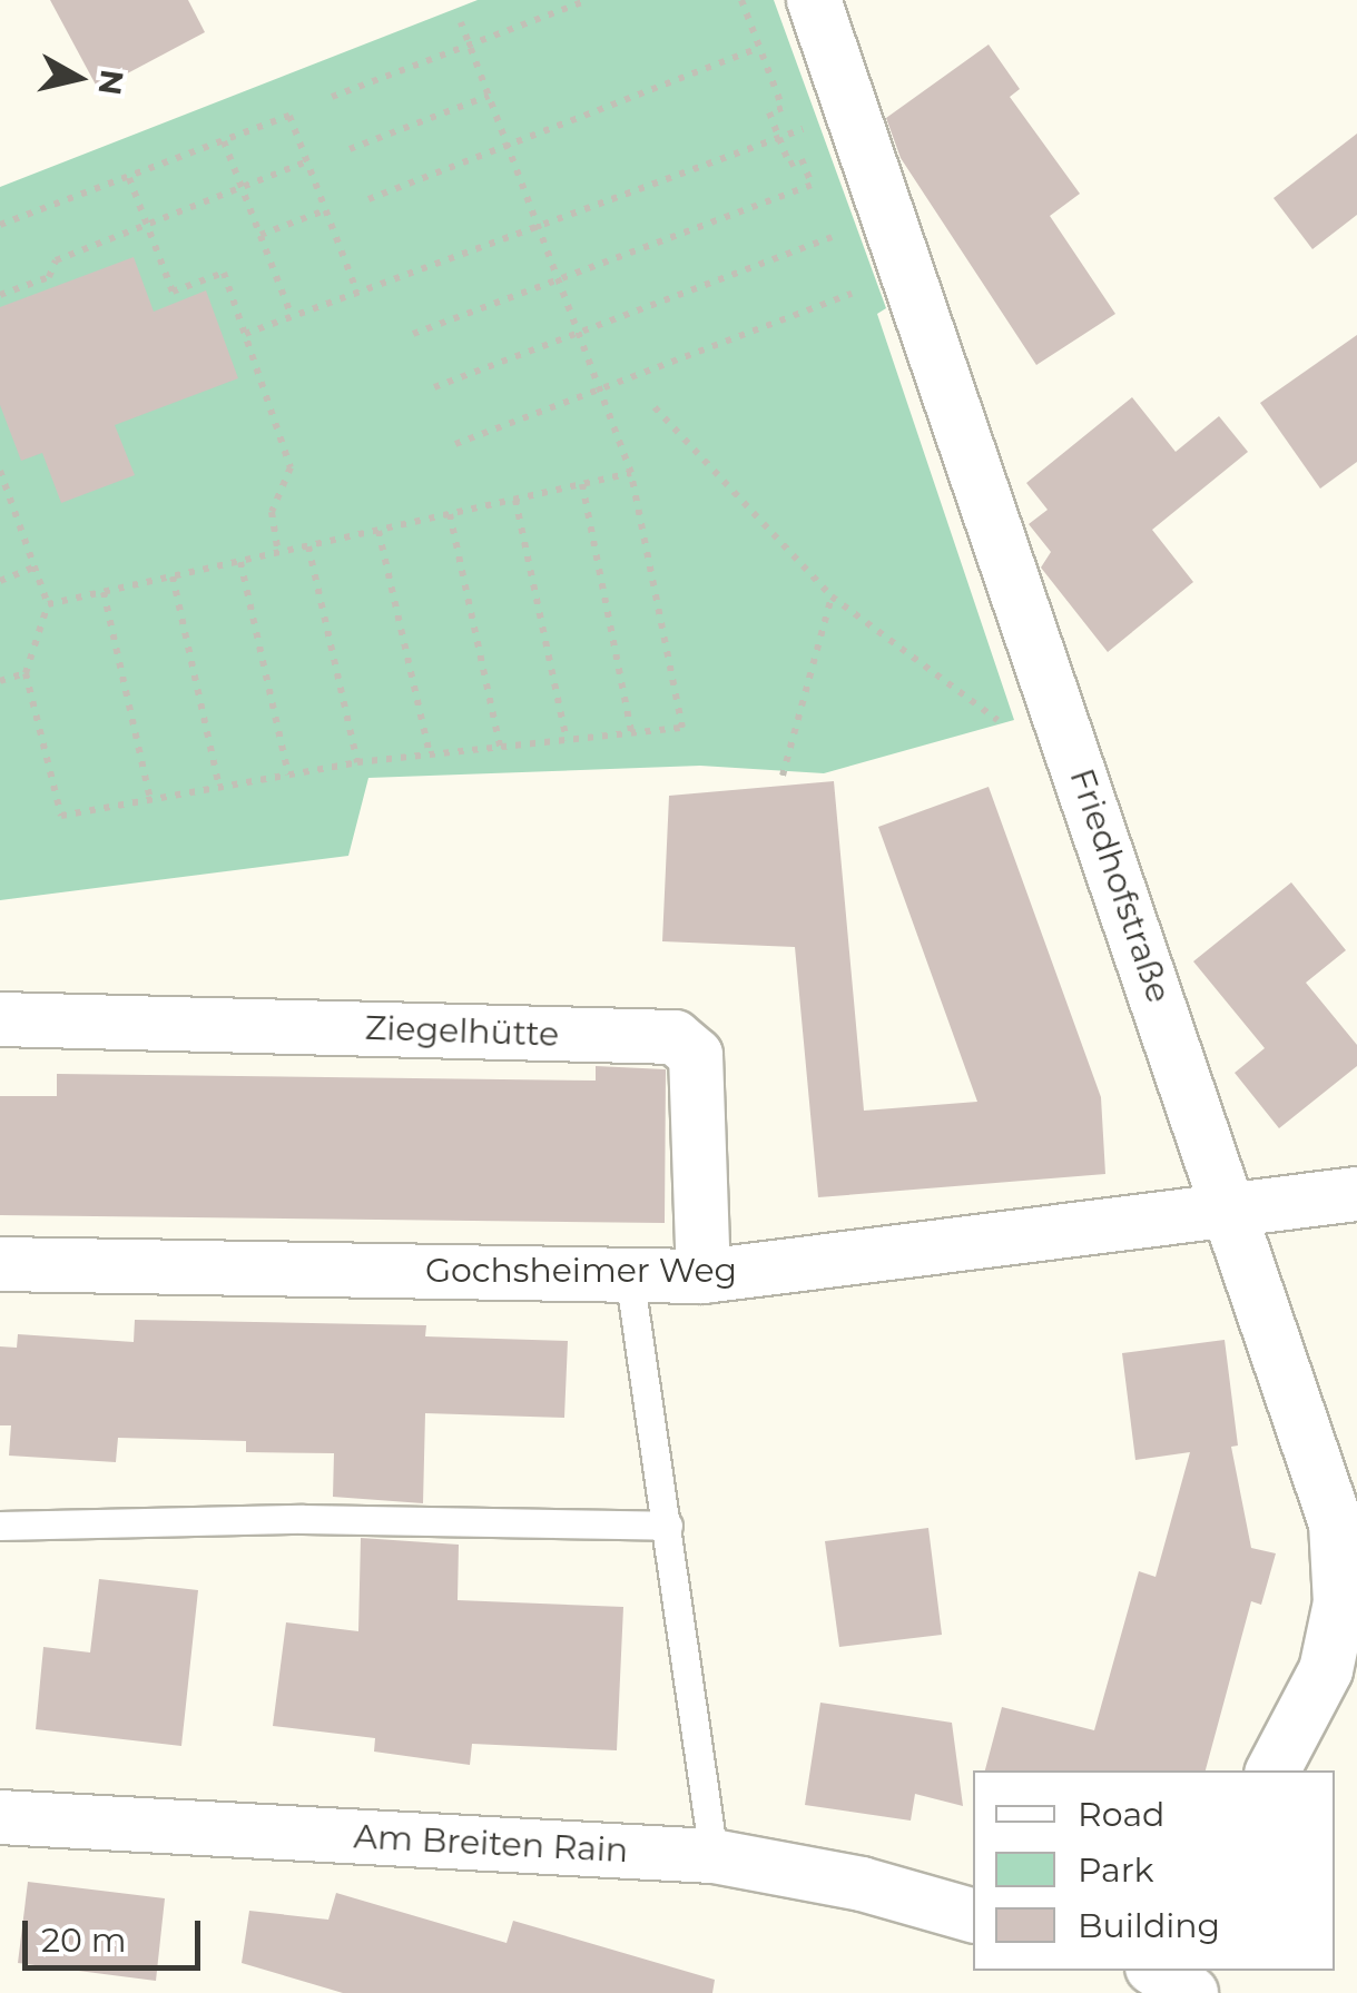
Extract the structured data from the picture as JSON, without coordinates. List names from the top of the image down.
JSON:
{
  "streets": {
    "street": [
      "Friedhofstraße",
      "Ziegelhütte",
      "Gochsheimer Weg",
      "Am Breiten Rain"
    ]
  },
  "crossings": [
    ["Friedhofstraße", "Gochsheimer Weg"],
    ["Ziegelhütte", "Gochsheimer Weg"]
  ],
  "legend": ["Road", "Park", "Building"],
  "scale_bar": "20 m",
  "north": "right"
}
